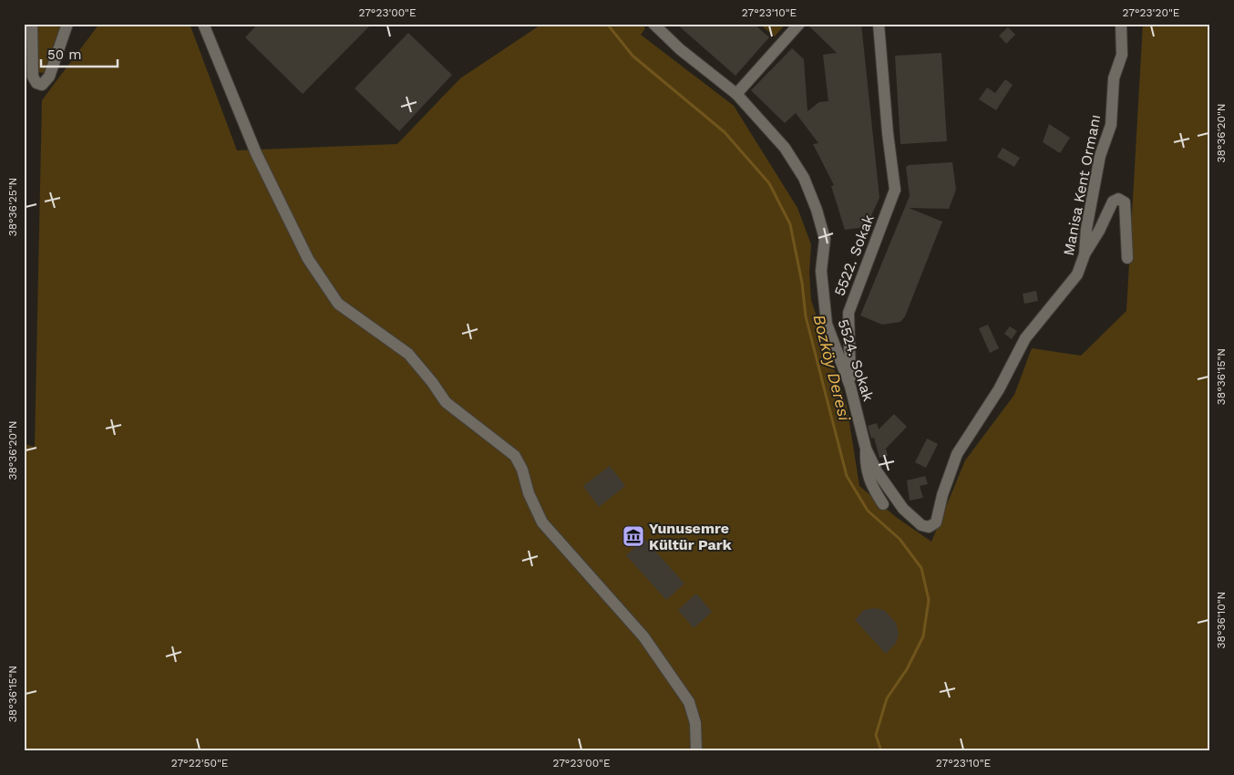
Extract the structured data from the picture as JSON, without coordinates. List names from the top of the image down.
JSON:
{
  "streets": {
    "street": ["Manisa Kent Ormanı", "5522. Sokak", "5524. Sokak"]
  },
  "crossings": [
    ["Manisa Kent Ormanı", "5524. Sokak"],
    ["5522. Sokak", "5524. Sokak"]
  ],
  "water": ["Bozköy Deresi"],
  "places": {
    "museum": ["Yunusemre Kültür Park"]
  },
  "scale_bar": "50 m",
  "coordinates": [
    "27°23'00\"E",
    "27°23'10\"E",
    "27°23'20\"E",
    "38°36'20\"N",
    "38°36'25\"N",
    "38°36'15\"N",
    "38°36'10\"N",
    "27°22'50\"E"
  ]
}
